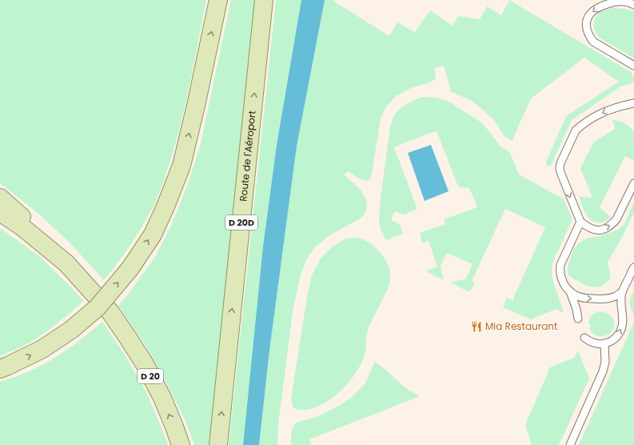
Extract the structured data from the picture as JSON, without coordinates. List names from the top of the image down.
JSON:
{
  "streets": {
    "main road": ["Route de l'Aéroport", "D 20D", "D 20"]
  },
  "one_way": ["Route de l'Aéroport"],
  "places": {
    "restaurant": ["Mia Restaurant"]
  }
}
